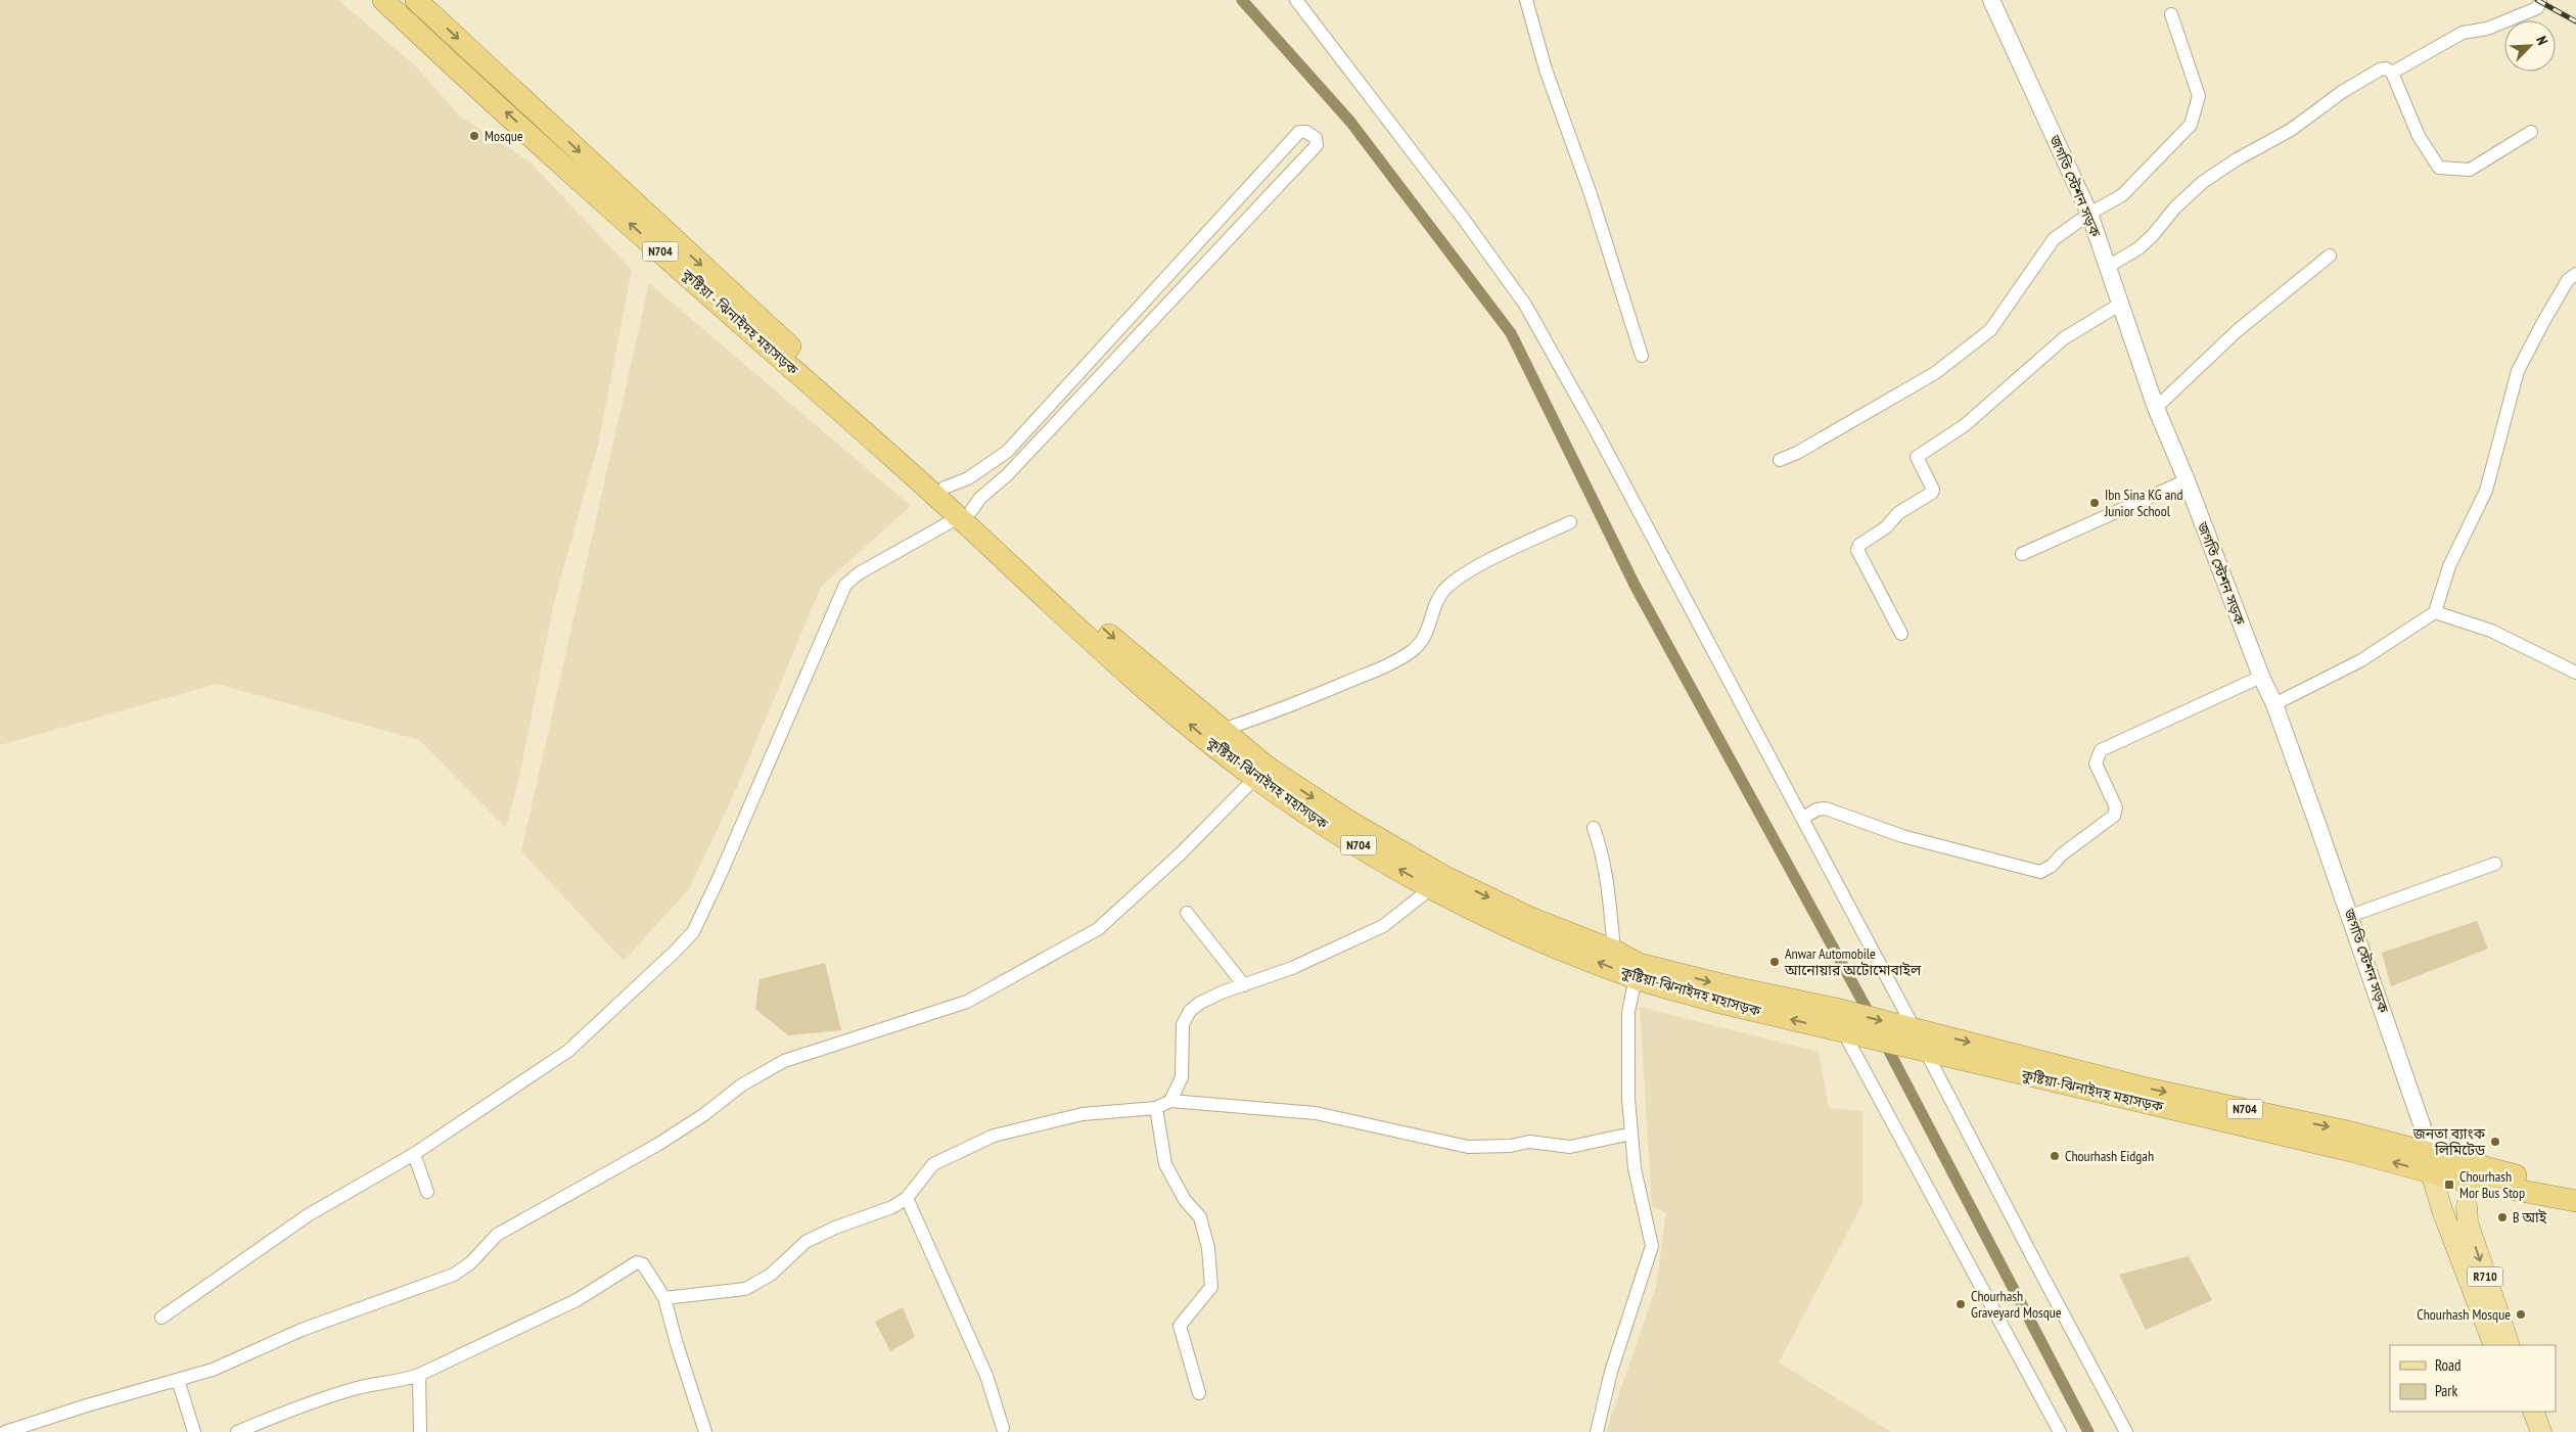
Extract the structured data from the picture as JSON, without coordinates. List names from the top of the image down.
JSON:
{
  "streets": {
    "highway": ["N704", "কুষ্টিয়া - ঝিনাইদহ মহাসড়ক", "কুষ্টিয়া-ঝিনাইদহ মহাসড়ক"],
    "main road": ["R710"],
    "street": ["জগতি স্টেশন সড়ক"]
  },
  "crossings": [
    ["জগতি স্টেশন সড়ক", "কুষ্টিয়া-ঝিনাইদহ মহাসড়ক"],
    ["জগতি স্টেশন সড়ক", "R710"],
    ["কুষ্টিয়া - ঝিনাইদহ মহাসড়ক", "কুষ্টিয়া-ঝিনাইদহ মহাসড়ক"],
    ["কুষ্টিয়া-ঝিনাইদহ মহাসড়ক", "R710"]
  ],
  "places": {
    "other": [
      "Mosque",
      "Ibn Sina KG and Junior School",
      "Anwar Automobile আনোয়ার অটোমোবাইল",
      "জনতা ব্যাংক লিমিটেড",
      "Chourhash Eidgah",
      "B আই",
      "Chourhash Graveyard Mosque",
      "Chourhash Mosque"
    ],
    "transit": ["Chourhash Mor Bus Stop"]
  },
  "legend": ["Road", "Park"],
  "north": "top right"
}
